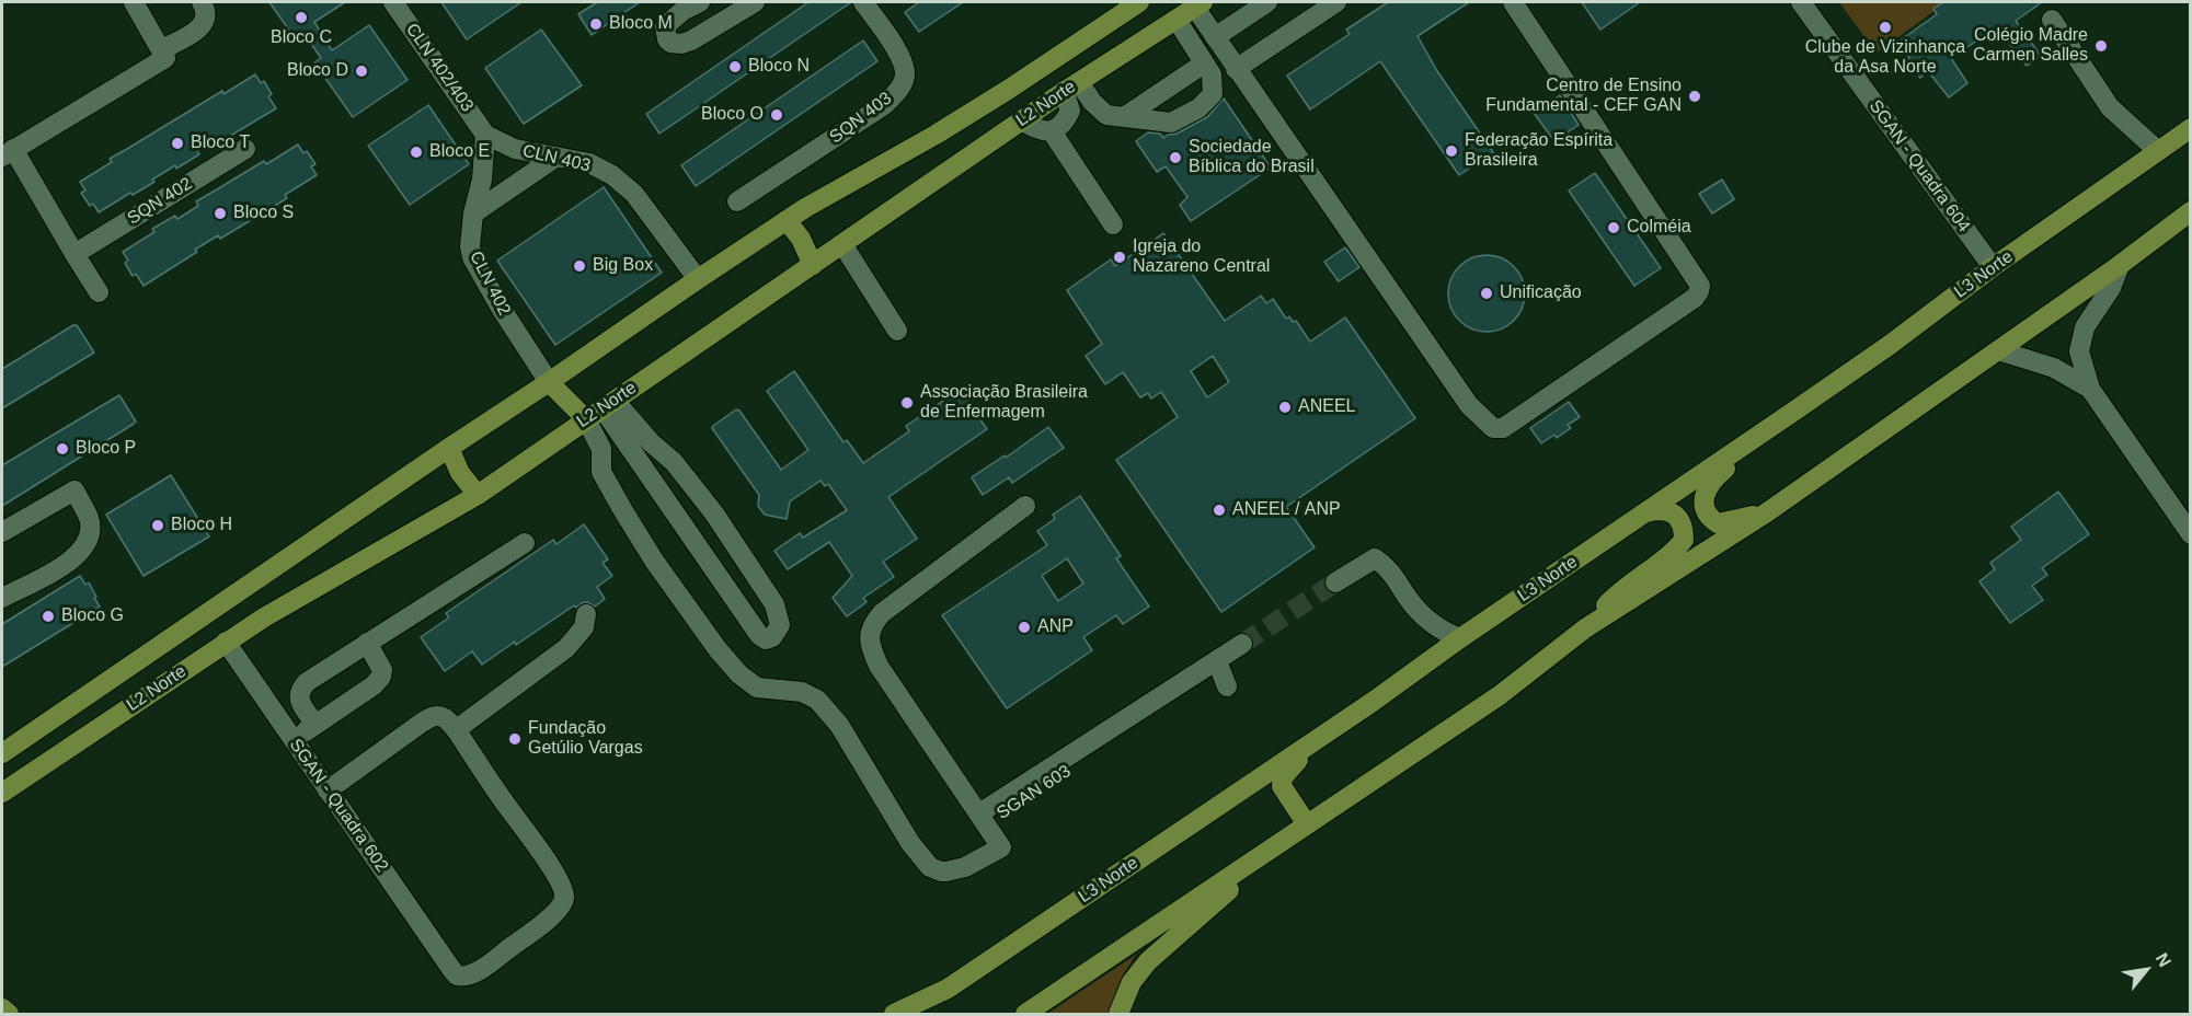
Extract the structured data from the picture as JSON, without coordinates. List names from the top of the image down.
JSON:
{
  "streets": {
    "main road": ["L2 Norte", "L3 Norte"],
    "street": [
      "CLN 402/403",
      "SQN 403",
      "CLN 403",
      "SGAN - Quadra 604",
      "SQN 402",
      "CLN 402",
      "SGAN 603",
      "SGAN - Quadra 602"
    ]
  },
  "crossings": [
    ["CLN 402/403", "CLN 403"],
    ["CLN 402/403", "CLN 402"],
    ["L2 Norte", "CLN 403"],
    ["L2 Norte", "CLN 402"],
    ["L2 Norte", "SGAN - Quadra 602"],
    ["CLN 403", "CLN 402"],
    ["SGAN - Quadra 604", "L3 Norte"]
  ],
  "places": [
    "Bloco C",
    "Bloco M",
    "Clube de Vizinhança da Asa Norte",
    "Colégio Madre Carmen Salles",
    "Bloco N",
    "Bloco D",
    "Centro de Ensino Fundamental - CEF GAN",
    "Bloco O",
    "Bloco T",
    "Federação Espírita Brasileira",
    "Bloco E",
    "Sociedade Bíblica do Brasil",
    "Bloco S",
    "Colméia",
    "Igreja do Nazareno Central",
    "Big Box",
    "Unificação",
    "Associação Brasileira de Enfermagem",
    "ANEEL",
    "Bloco P",
    "ANEEL / ANP",
    "Bloco H",
    "Bloco G",
    "ANP",
    "Fundação Getúlio Vargas"
  ],
  "north": "top right"
}
